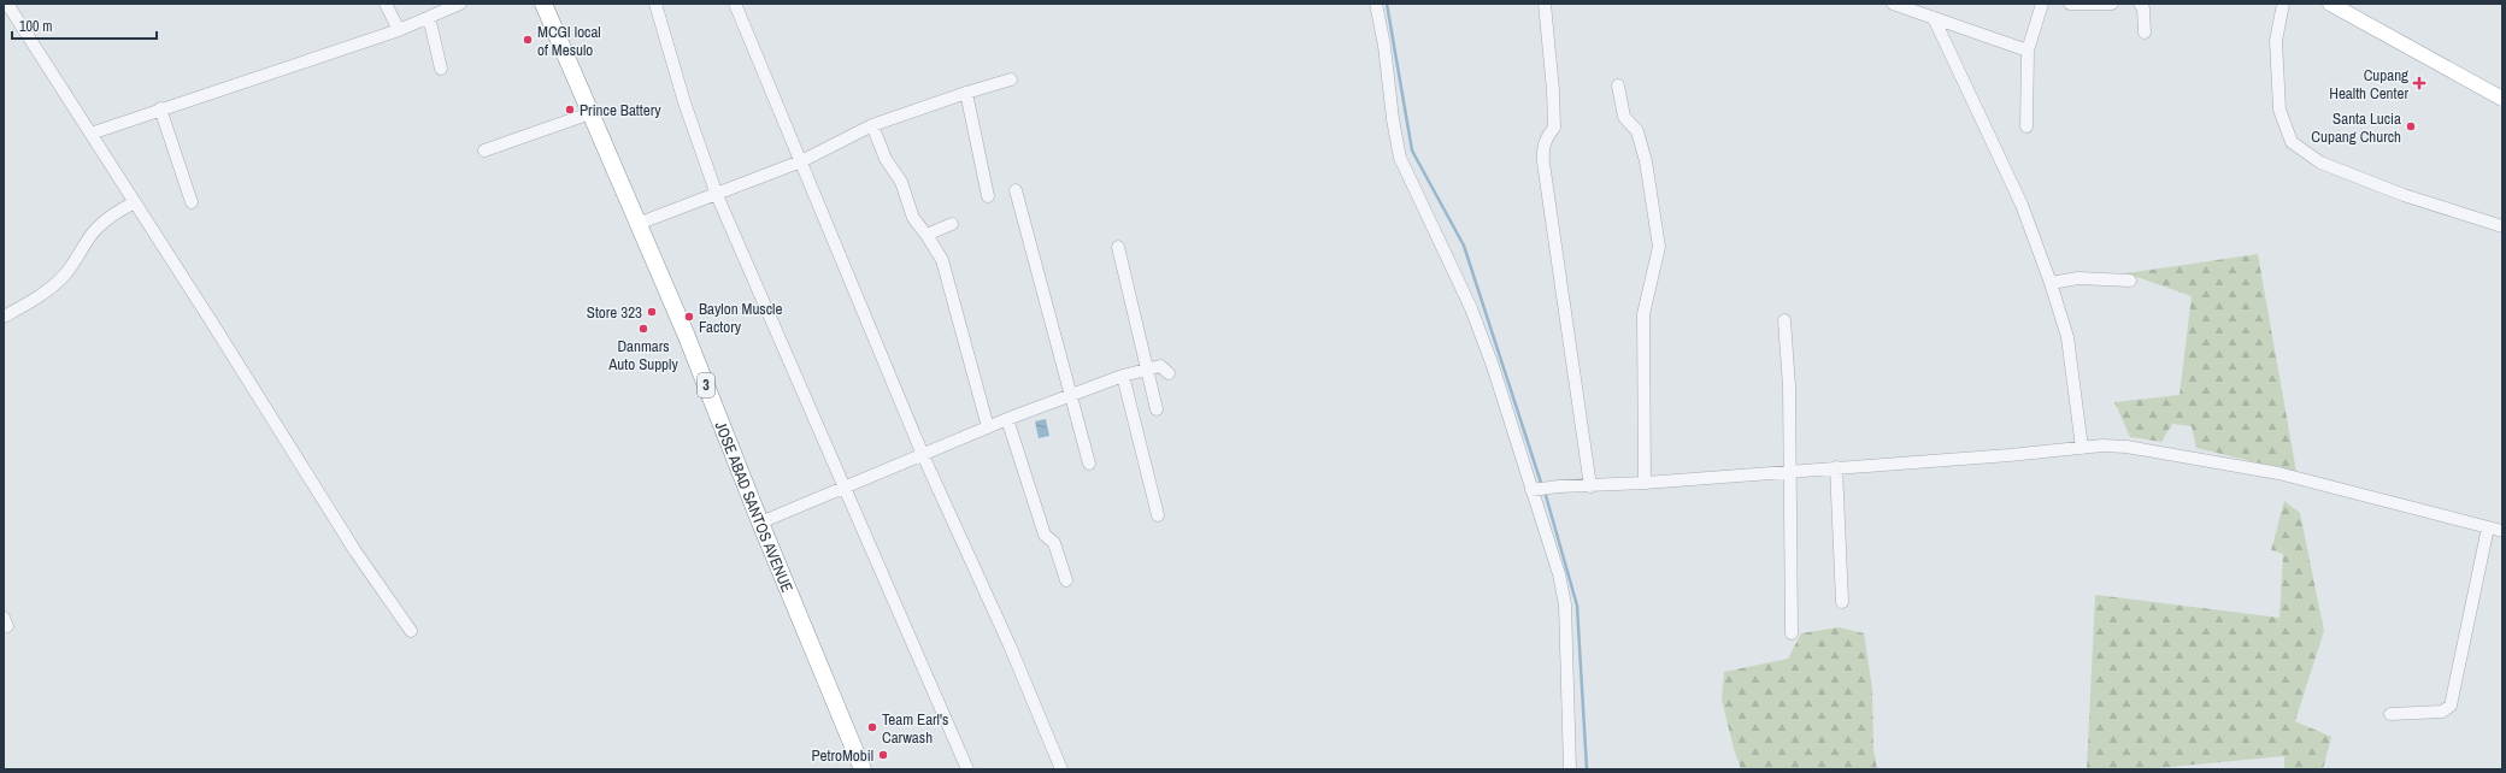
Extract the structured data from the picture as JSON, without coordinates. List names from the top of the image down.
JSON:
{
  "streets": {
    "highway": ["3", "JOSE ABAD SANTOS AVENUE"]
  },
  "places": {
    "other": [
      "MCGI local of Mesulo",
      "Prince Battery",
      "Santa Lucia Cupang Church",
      "Store 323",
      "Baylon Muscle Factory",
      "Danmars Auto Supply",
      "Team Earl's Carwash",
      "PetroMobil"
    ],
    "health": ["Cupang Health Center"]
  },
  "scale_bar": "100 m"
}
